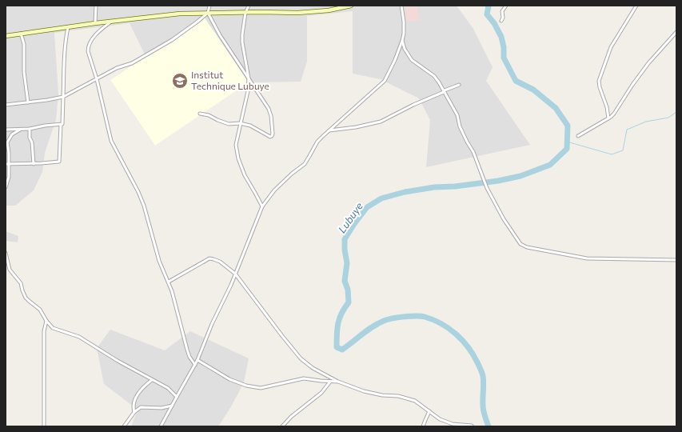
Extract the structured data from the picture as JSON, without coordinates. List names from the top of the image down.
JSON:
{
  "water": ["Lubuye"],
  "places": {
    "school or university": ["Institut Technique Lubuye"]
  }
}
